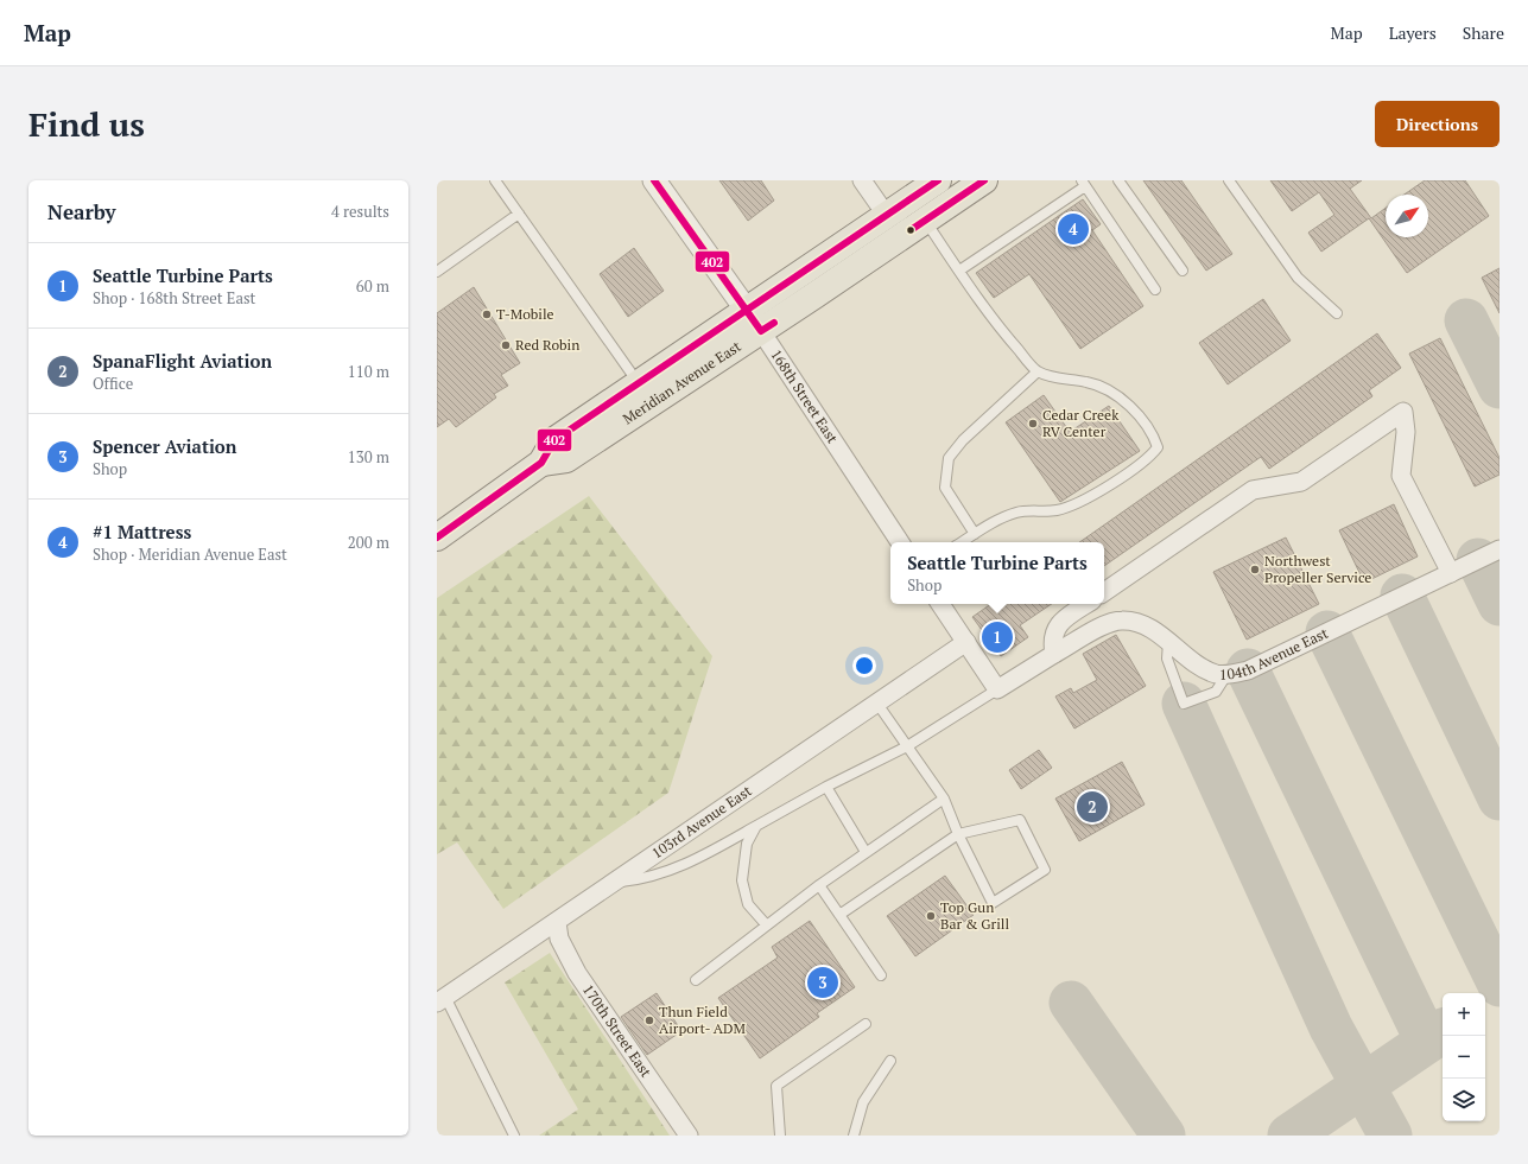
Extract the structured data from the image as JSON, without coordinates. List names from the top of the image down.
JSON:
{
  "streets": {
    "main road": ["Meridian Avenue East"],
    "street": [
      "168th Street East",
      "104th Avenue East",
      "103rd Avenue East",
      "170th Street East"
    ]
  },
  "crossings": [
    ["Meridian Avenue East", "168th Street East"],
    ["103rd Avenue East", "170th Street East"]
  ],
  "places": [
    "T-Mobile",
    "Red Robin",
    "Cedar Creek RV Center",
    "Northwest Propeller Service",
    "Top Gun Bar & Grill",
    "Thun Field Airport- ADM"
  ],
  "lines": ["transit line 402"],
  "north": "top right",
  "page": {
    "header": "Map",
    "nav": ["Map", "Layers", "Share"],
    "buttons": "Directions",
    "title": "Find us",
    "heading": ["Nearby", "4 results"],
    "pins": [
      "4",
      "1",
      "2",
      "3"
    ],
    "list": [
      {
        "mark": "1",
        "name": "Seattle Turbine Parts",
        "note": "Shop · 168th Street East",
        "value": "60 m"
      },
      {
        "mark": "2",
        "name": "SpanaFlight Aviation",
        "note": "Office",
        "value": "110 m"
      },
      {
        "mark": "3",
        "name": "Spencer Aviation",
        "note": "Shop",
        "value": "130 m"
      },
      {
        "mark": "4",
        "name": "#1 Mattress",
        "note": "Shop · Meridian Avenue East",
        "value": "200 m"
      }
    ],
    "popup": ["Seattle Turbine Parts", "Shop"],
    "map_buttons": ["+", "−"]
  }
}
